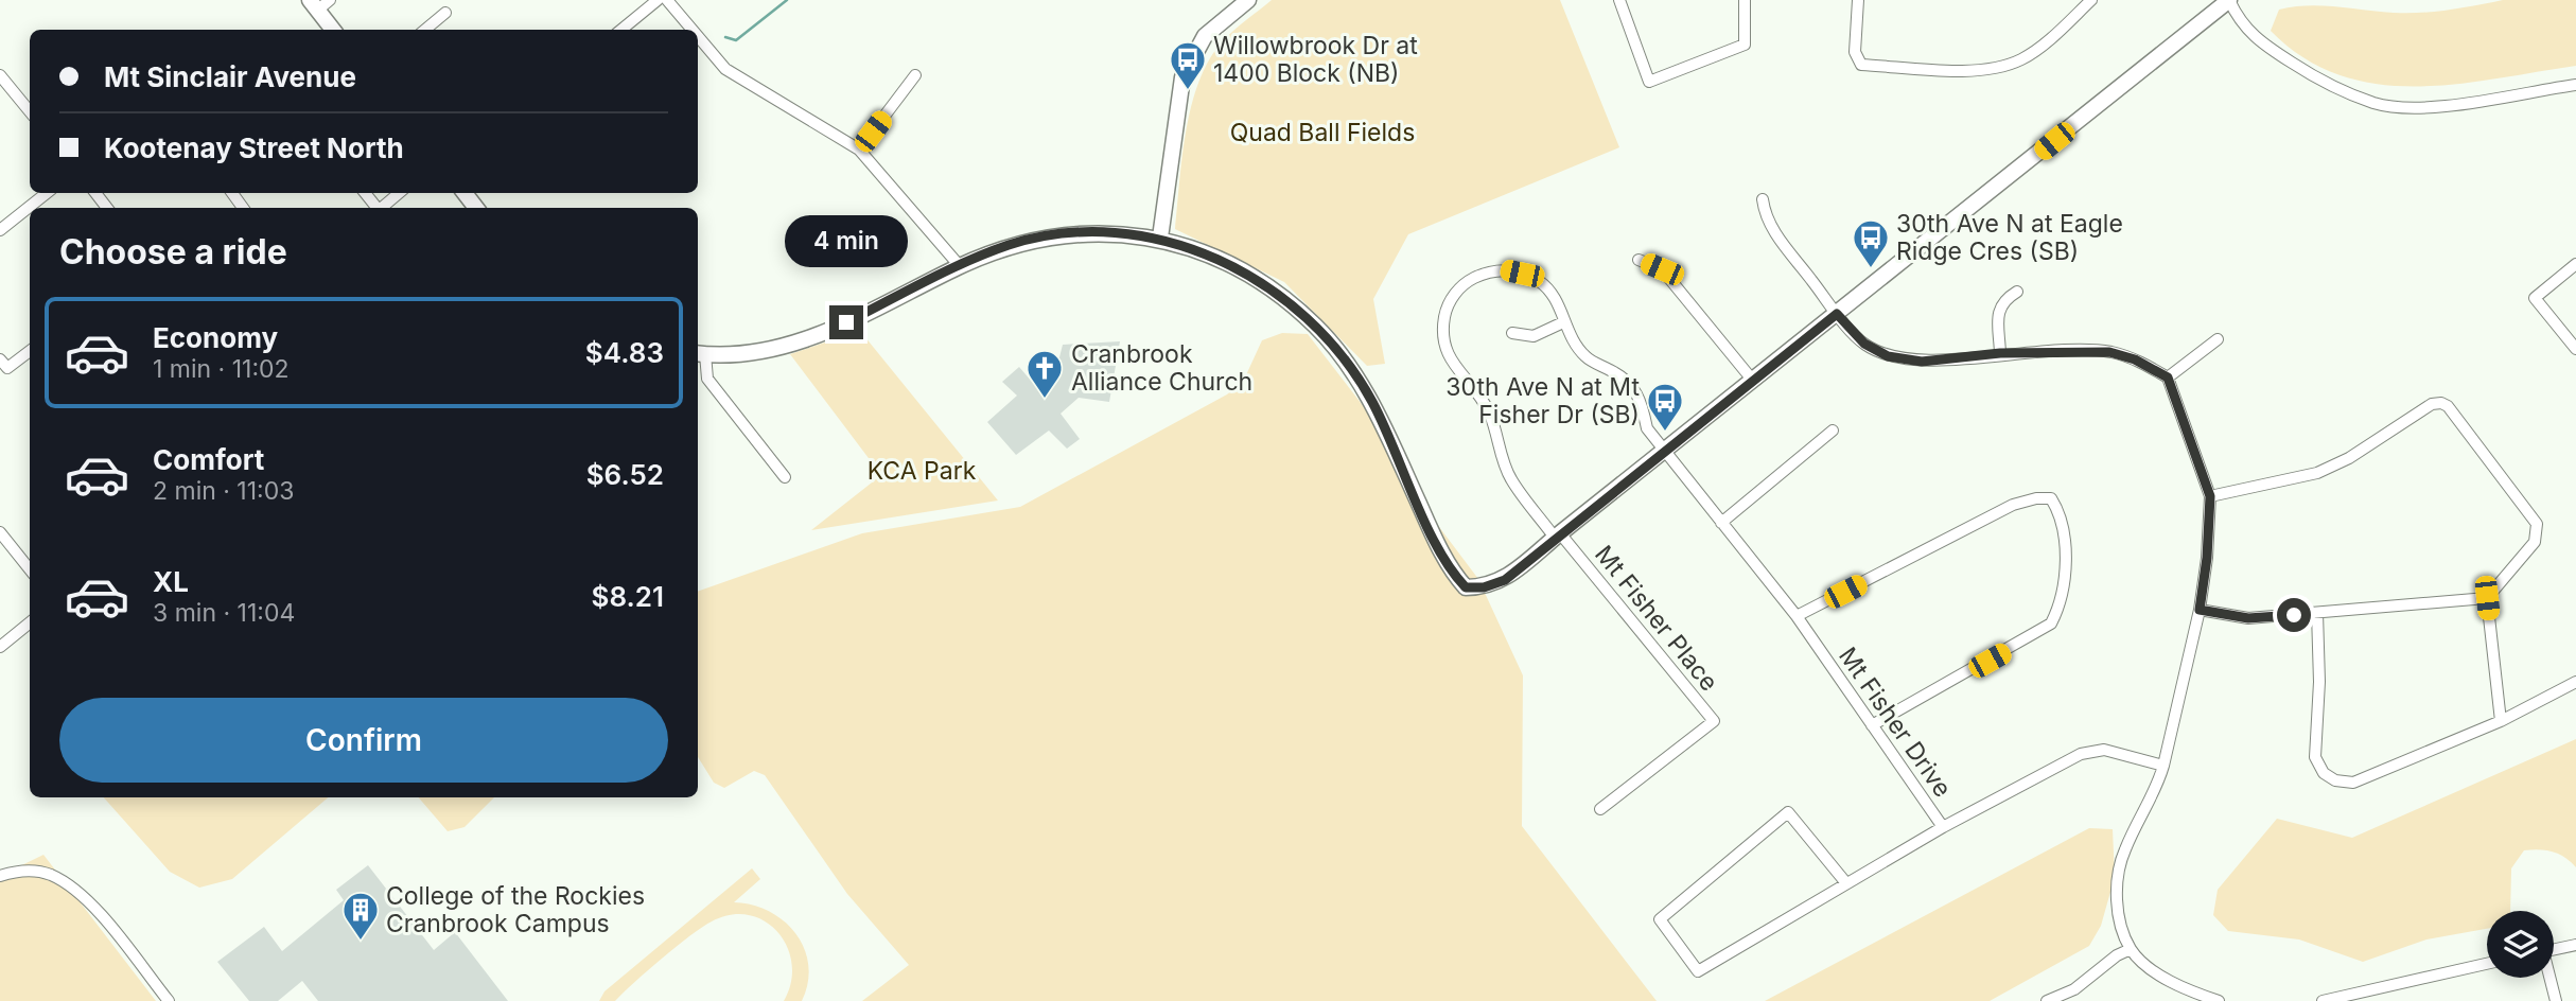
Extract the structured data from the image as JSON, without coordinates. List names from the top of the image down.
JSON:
{
  "streets": {
    "street": ["Mt Fisher Place", "Mt Fisher Drive"]
  },
  "crossings": [
    ["Mt Fisher Place", "Mt Fisher Drive"]
  ],
  "parks": ["Quad Ball Fields", "KCA Park"],
  "places": {
    "bus stop": ["Willowbrook Dr at 1400 Block (NB)", "30th Ave N at Eagle Ridge Cres (SB)", "30th Ave N at Mt Fisher Dr (SB)"],
    "church": ["Cranbrook Alliance Church"],
    "building": ["College of the Rockies Cranbrook Campus"]
  },
  "page": {
    "banner": ["Mt Sinclair Avenue", "Kootenay Street North"],
    "heading": "Choose a ride",
    "bubble": "4 min",
    "list": [
      {
        "name": "Economy",
        "note": "1 min · 11:02",
        "value": "$4.83"
      },
      {
        "name": "Comfort",
        "note": "2 min · 11:03",
        "value": "$6.52"
      },
      {
        "name": "XL",
        "note": "3 min · 11:04",
        "value": "$8.21"
      }
    ],
    "buttons": "Confirm"
  }
}
